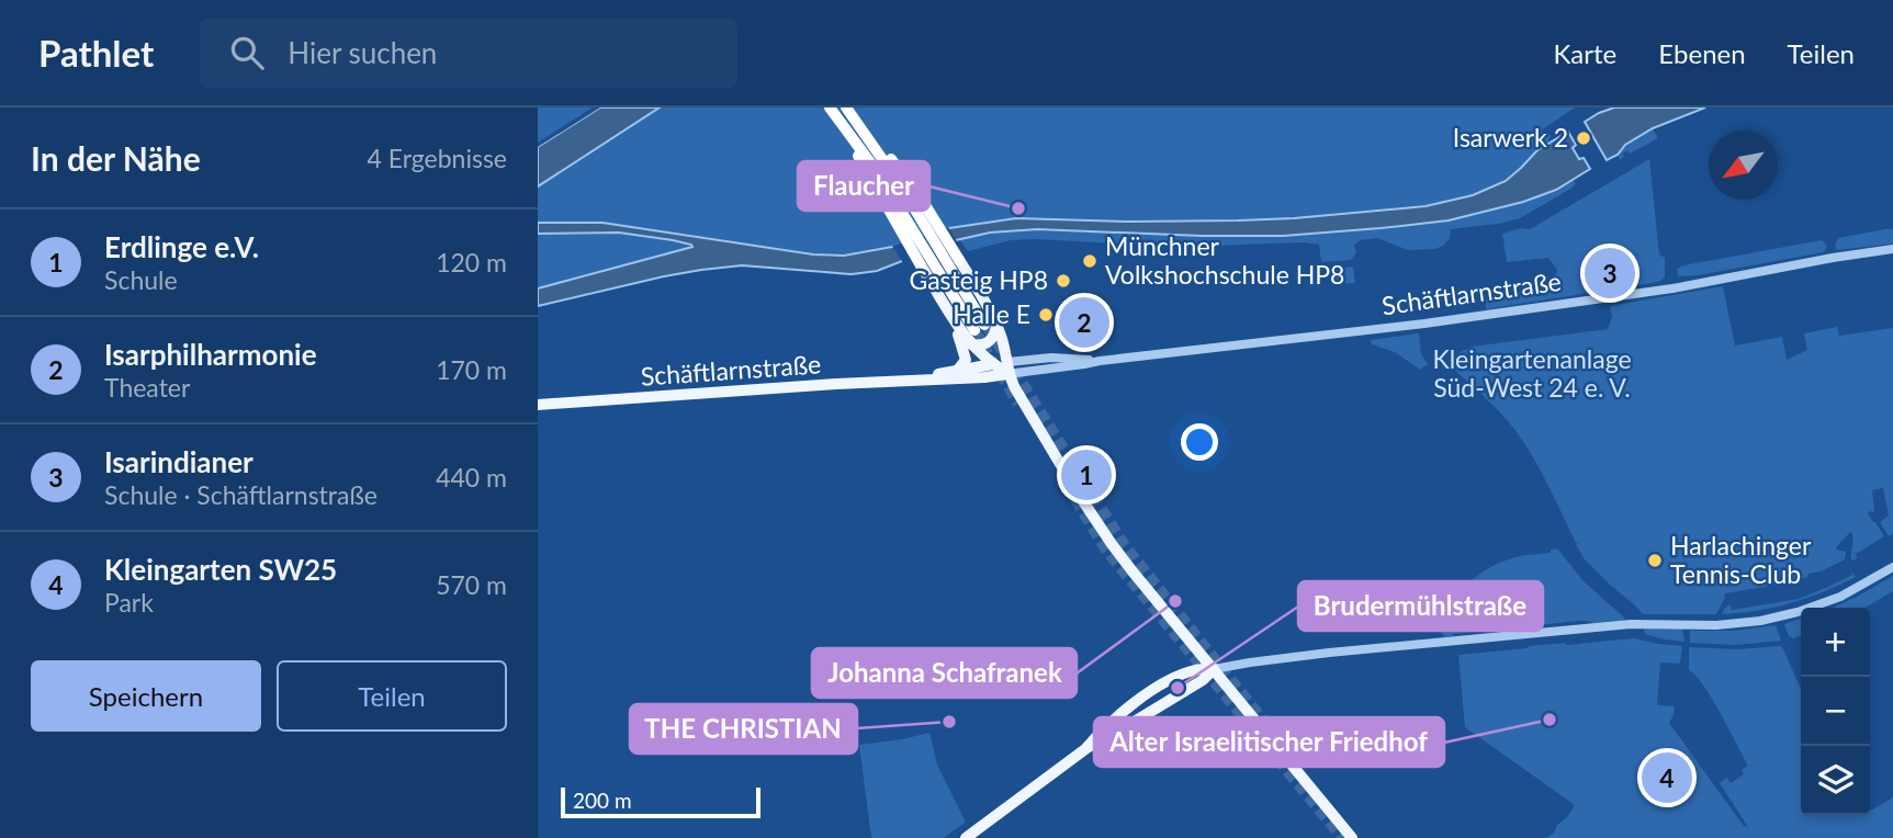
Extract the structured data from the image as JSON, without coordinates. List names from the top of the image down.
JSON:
{
  "streets": {
    "main road": ["Schäftlarnstraße"]
  },
  "parks": ["Kleingartenanlage Süd-West 24 e. V."],
  "places": [
    "Isarwerk 2",
    "Flaucher",
    "Münchner Volkshochschule HP8",
    "Gasteig HP8",
    "Halle E",
    "Harlachinger Tennis-Club",
    "Johanna Schafranek",
    "Brudermühlstraße",
    "Alter Israelitischer Friedhof",
    "THE CHRISTIAN"
  ],
  "scale_bar": "200 m",
  "north": "bottom left",
  "page": {
    "header": "Pathlet",
    "search": "Hier suchen",
    "nav": ["Karte", "Ebenen", "Teilen"],
    "heading": ["In der Nähe", "4 Ergebnisse"],
    "list": [
      {
        "mark": "1",
        "name": "Erdlinge e.V.",
        "note": "Schule",
        "value": "120 m"
      },
      {
        "mark": "2",
        "name": "Isarphilharmonie",
        "note": "Theater",
        "value": "170 m"
      },
      {
        "mark": "3",
        "name": "Isarindianer",
        "note": "Schule · Schäftlarnstraße",
        "value": "440 m"
      },
      {
        "mark": "4",
        "name": "Kleingarten SW25",
        "note": "Park",
        "value": "570 m"
      }
    ],
    "pins": [
      "3",
      "2",
      "1",
      "4"
    ],
    "map_buttons": ["+", "−"],
    "buttons": ["Speichern", "Teilen"],
    "scale": "200 m"
  }
}
